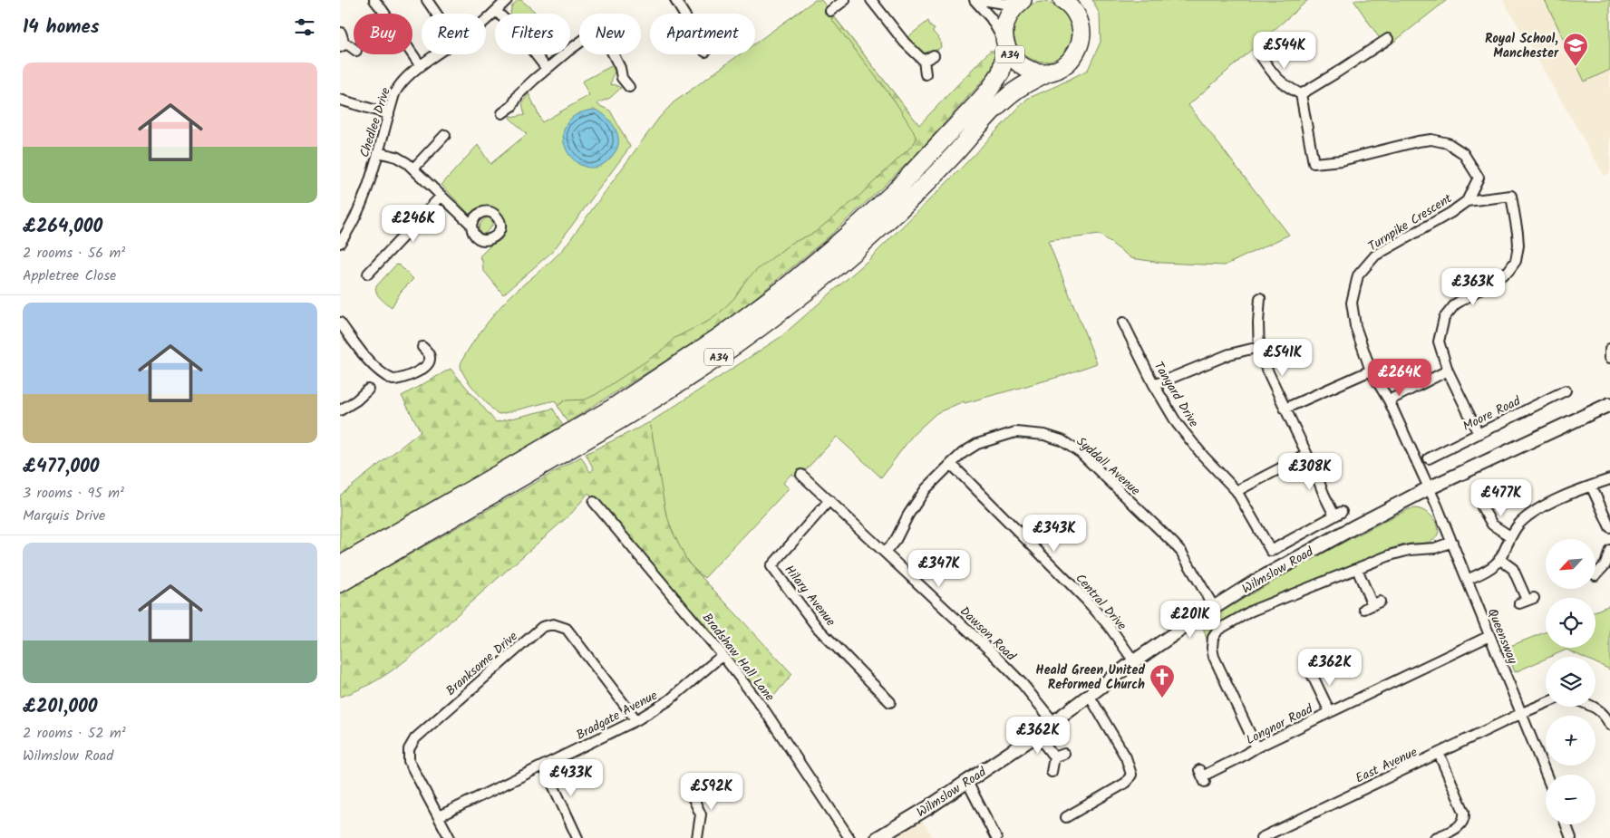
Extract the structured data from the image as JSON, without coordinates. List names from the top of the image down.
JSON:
{
  "streets": {
    "highway": ["A34"],
    "main road": ["Wilmslow Road"],
    "street": [
      "Chedlee Drive",
      "Turnpike Crescent",
      "Tanyard Drive",
      "Moore Road",
      "Syddall Avenue",
      "Hilary Avenue",
      "Central Drive",
      "Dawson Road",
      "Queensway",
      "Bradshaw Hall Lane",
      "Branksome Drive",
      "Bradgate Avenue",
      "Longnor Road",
      "East Avenue"
    ]
  },
  "crossings": [
    ["Turnpike Crescent", "Wilmslow Road"],
    ["Turnpike Crescent", "Queensway"],
    ["Syddall Avenue", "Wilmslow Road"],
    ["Syddall Avenue", "Central Drive"],
    ["Syddall Avenue", "Dawson Road"],
    ["Wilmslow Road", "Central Drive"],
    ["Wilmslow Road", "Dawson Road"],
    ["Wilmslow Road", "Queensway"],
    ["Wilmslow Road", "Longnor Road"],
    ["Hilary Avenue", "Dawson Road"],
    ["Queensway", "Longnor Road"],
    ["Queensway", "East Avenue"],
    ["Bradshaw Hall Lane", "Bradgate Avenue"],
    ["Branksome Drive", "Bradgate Avenue"]
  ],
  "places": {
    "school or university": ["Royal School, Manchester"],
    "church": ["Heald Green United Reformed Church"]
  },
  "north": "bottom left",
  "page": {
    "heading": "14 homes",
    "chip": [
      "Buy",
      "Rent",
      "Filters",
      "New",
      "Apartment"
    ],
    "price": [
      "£544K",
      "£246K",
      "£363K",
      "£541K",
      "£264K",
      "£308K",
      "£477K",
      "£343K",
      "£347K",
      "£201K",
      "£362K",
      "£362K",
      "£433K",
      "£592K"
    ],
    "list": [
      {
        "name": "£264,000",
        "note": "2 rooms · 56 m² · Appletree Close"
      },
      {
        "name": "£477,000",
        "note": "3 rooms · 95 m² · Marquis Drive"
      },
      {
        "name": "£201,000",
        "note": "2 rooms · 52 m² · Wilmslow Road"
      }
    ],
    "map_buttons": ["+", "−"]
  }
}
